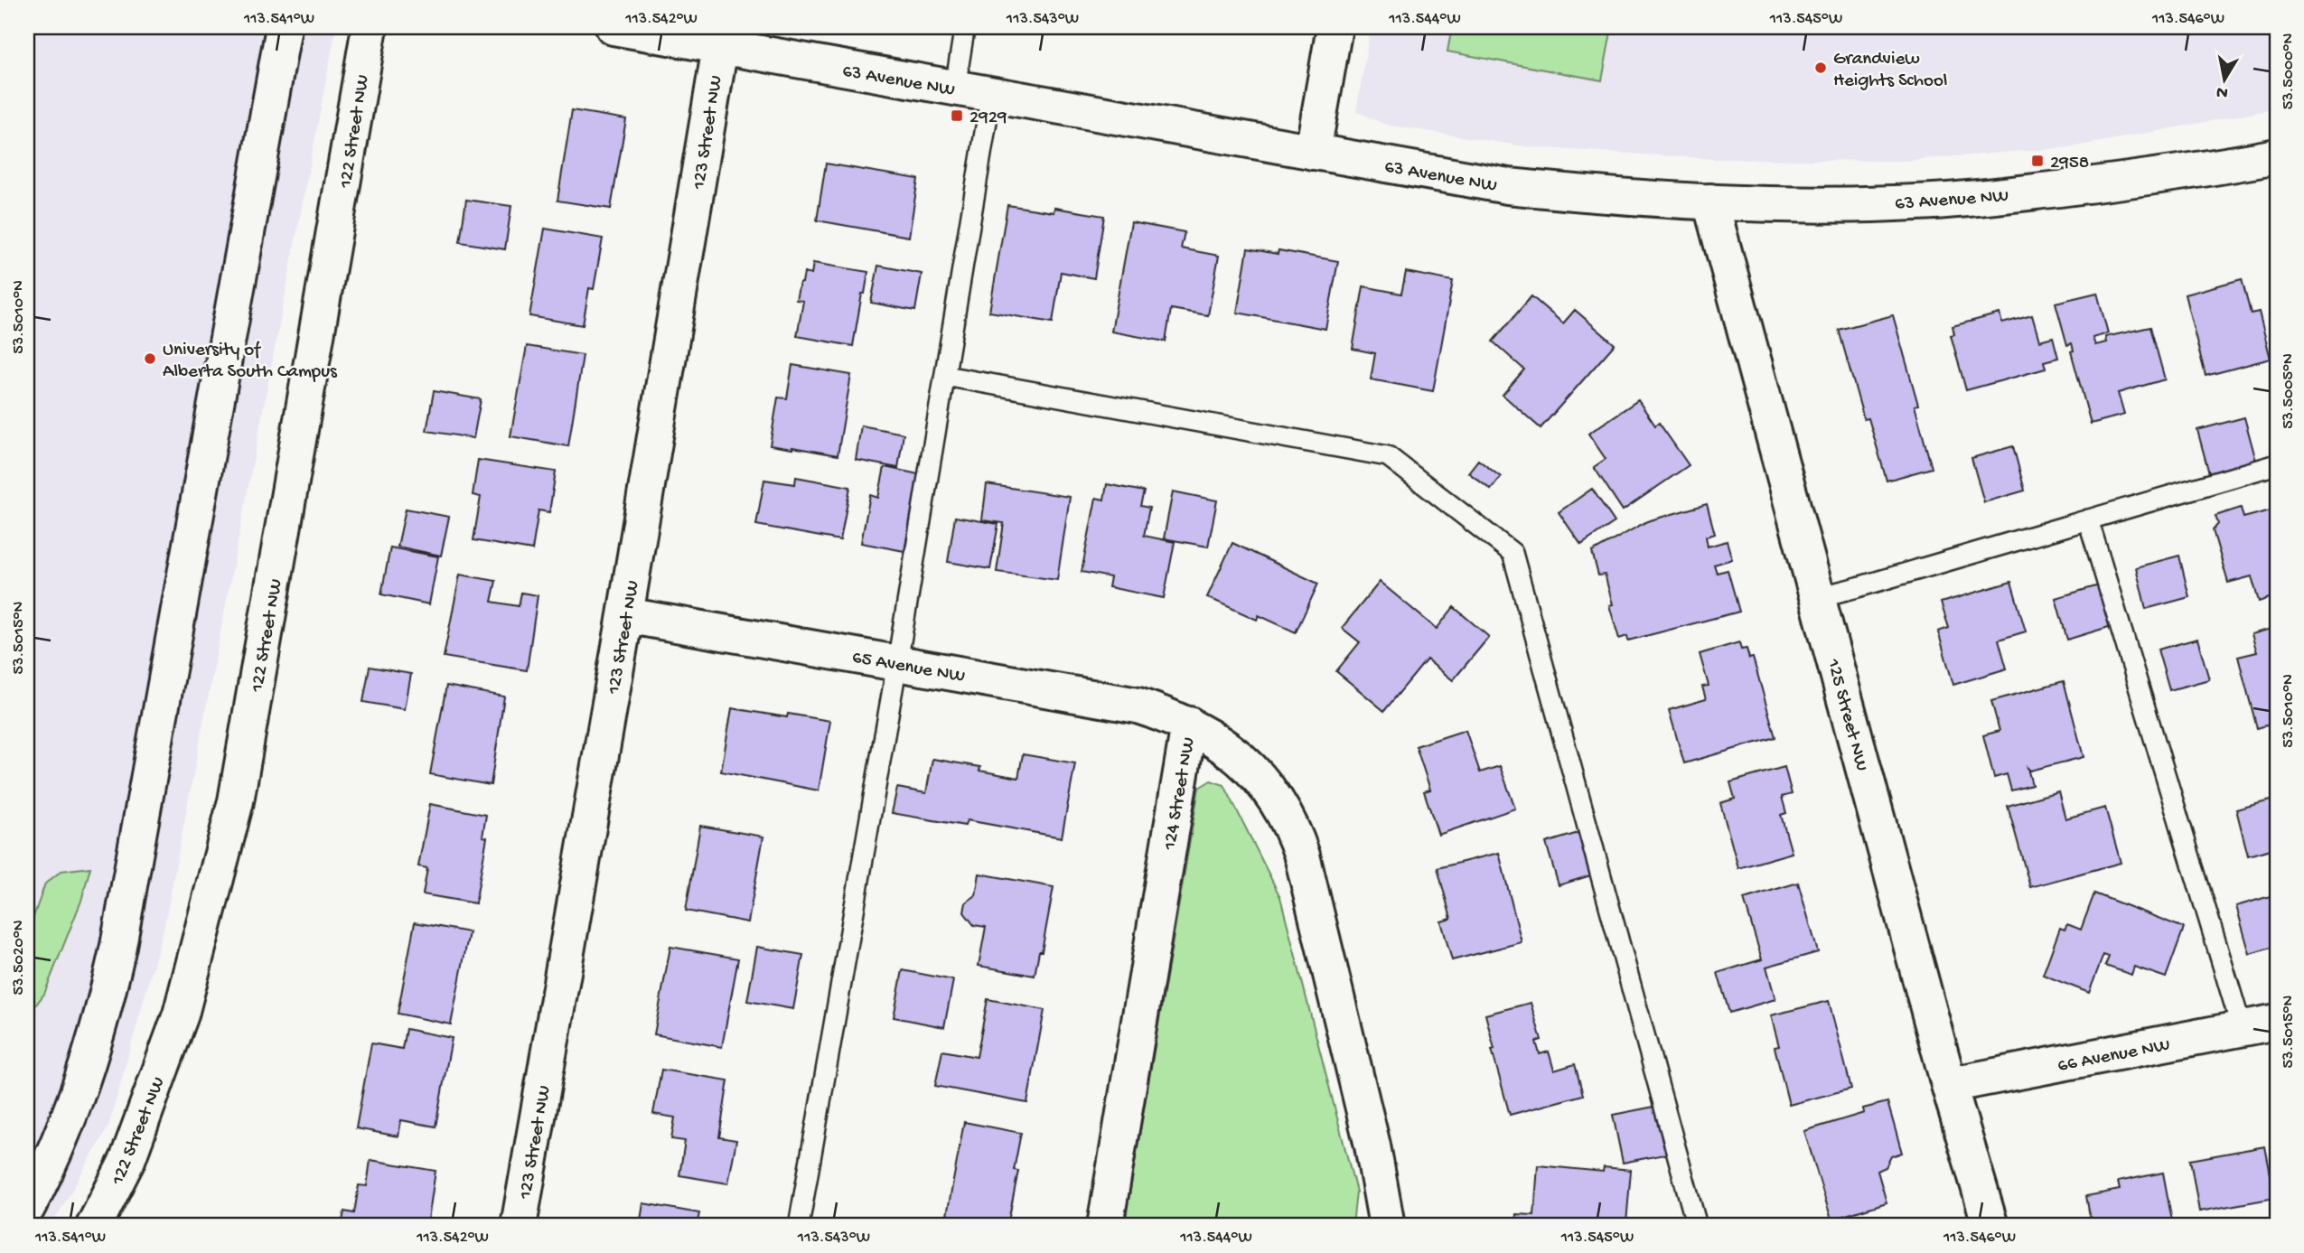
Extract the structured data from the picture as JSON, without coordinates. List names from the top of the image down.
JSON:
{
  "streets": {
    "street": [
      "63 Avenue NW",
      "122 Street NW",
      "123 Street NW",
      "65 Avenue NW",
      "125 Street NW",
      "124 Street NW",
      "66 Avenue NW"
    ]
  },
  "crossings": [
    ["63 Avenue NW", "123 Street NW"],
    ["63 Avenue NW", "125 Street NW"],
    ["123 Street NW", "65 Avenue NW"],
    ["65 Avenue NW", "124 Street NW"],
    ["125 Street NW", "66 Avenue NW"]
  ],
  "places": {
    "other": ["Grandview Heights School", "University of Alberta South Campus"],
    "transit": ["2929", "2958"]
  },
  "north": "bottom",
  "coordinates": [
    "113.541°W",
    "113.542°W",
    "113.543°W",
    "113.544°W",
    "113.545°W",
    "113.546°W",
    "53.5000°N",
    "53.5010°N",
    "53.5005°N",
    "53.5015°N",
    "53.5020°N"
  ]
}
